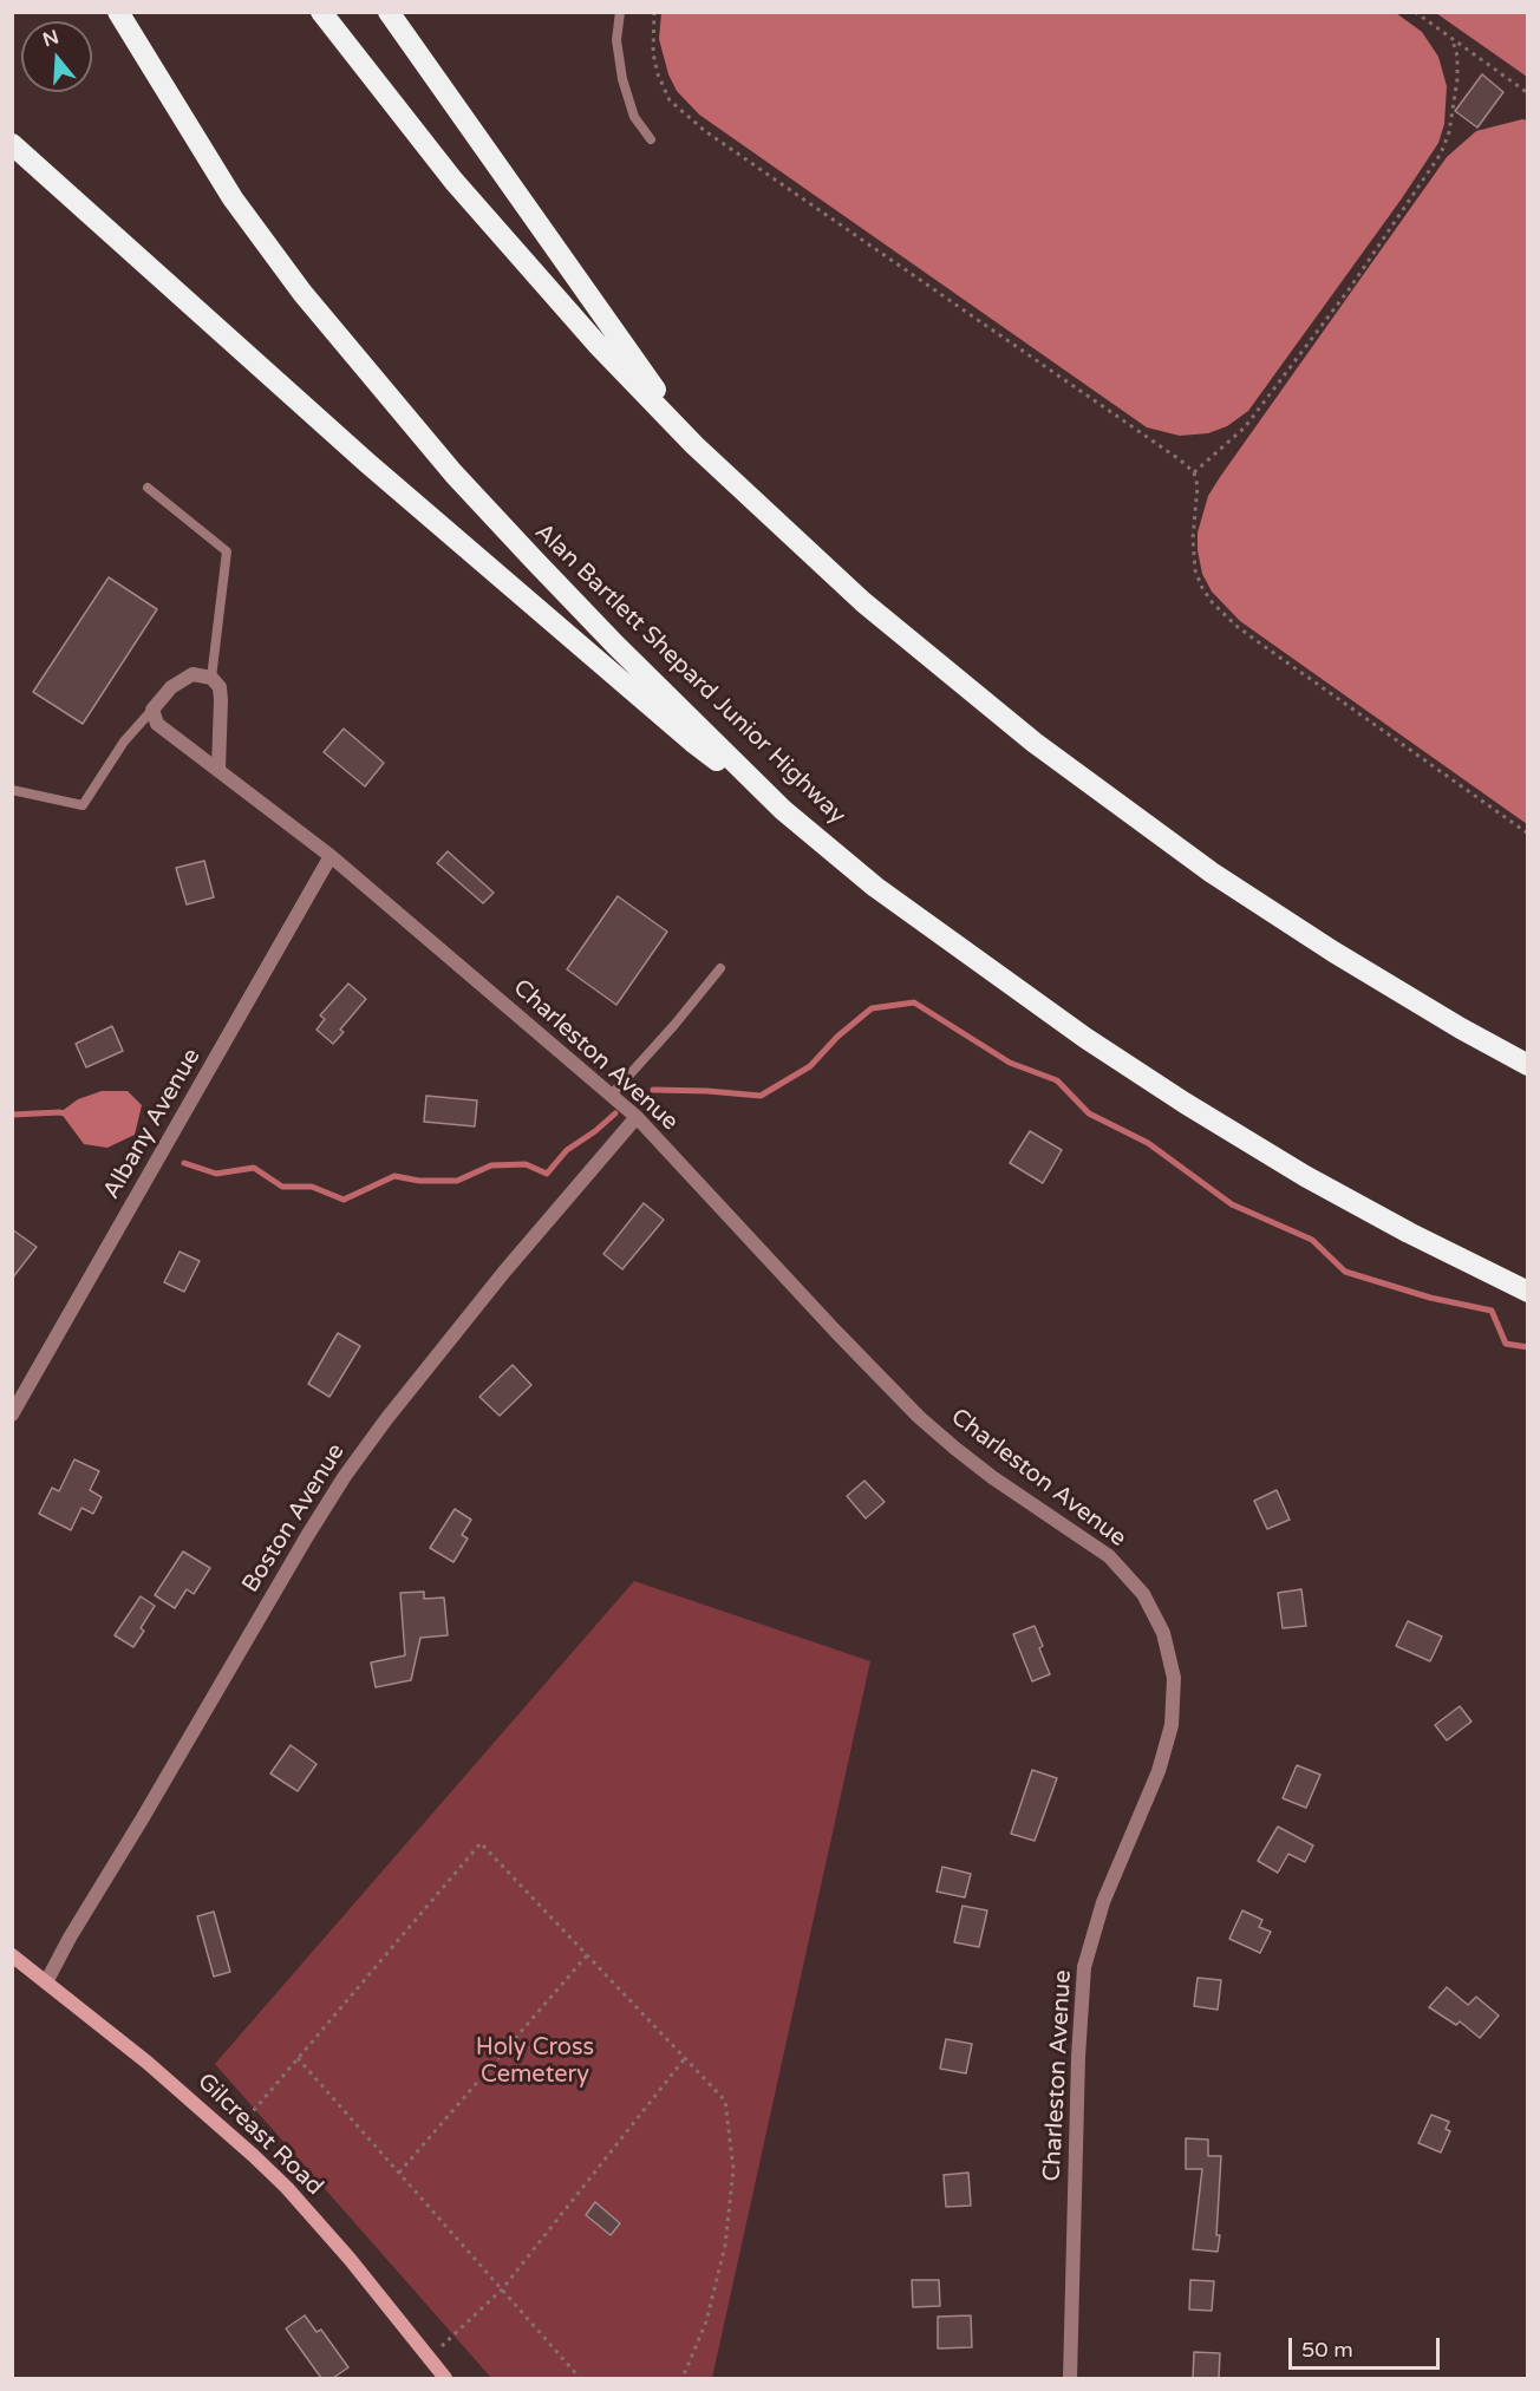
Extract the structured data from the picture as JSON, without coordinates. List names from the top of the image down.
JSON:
{
  "streets": {
    "highway": ["Alan Bartlett Shepard Junior Highway"],
    "street": [
      "Charleston Avenue",
      "Albany Avenue",
      "Boston Avenue",
      "Gilcreast Road"
    ]
  },
  "crossings": [
    ["Charleston Avenue", "Albany Avenue"],
    ["Charleston Avenue", "Boston Avenue"],
    ["Boston Avenue", "Gilcreast Road"]
  ],
  "parks": ["Holy Cross Cemetery"],
  "scale_bar": "50 m",
  "north": "top"
}
